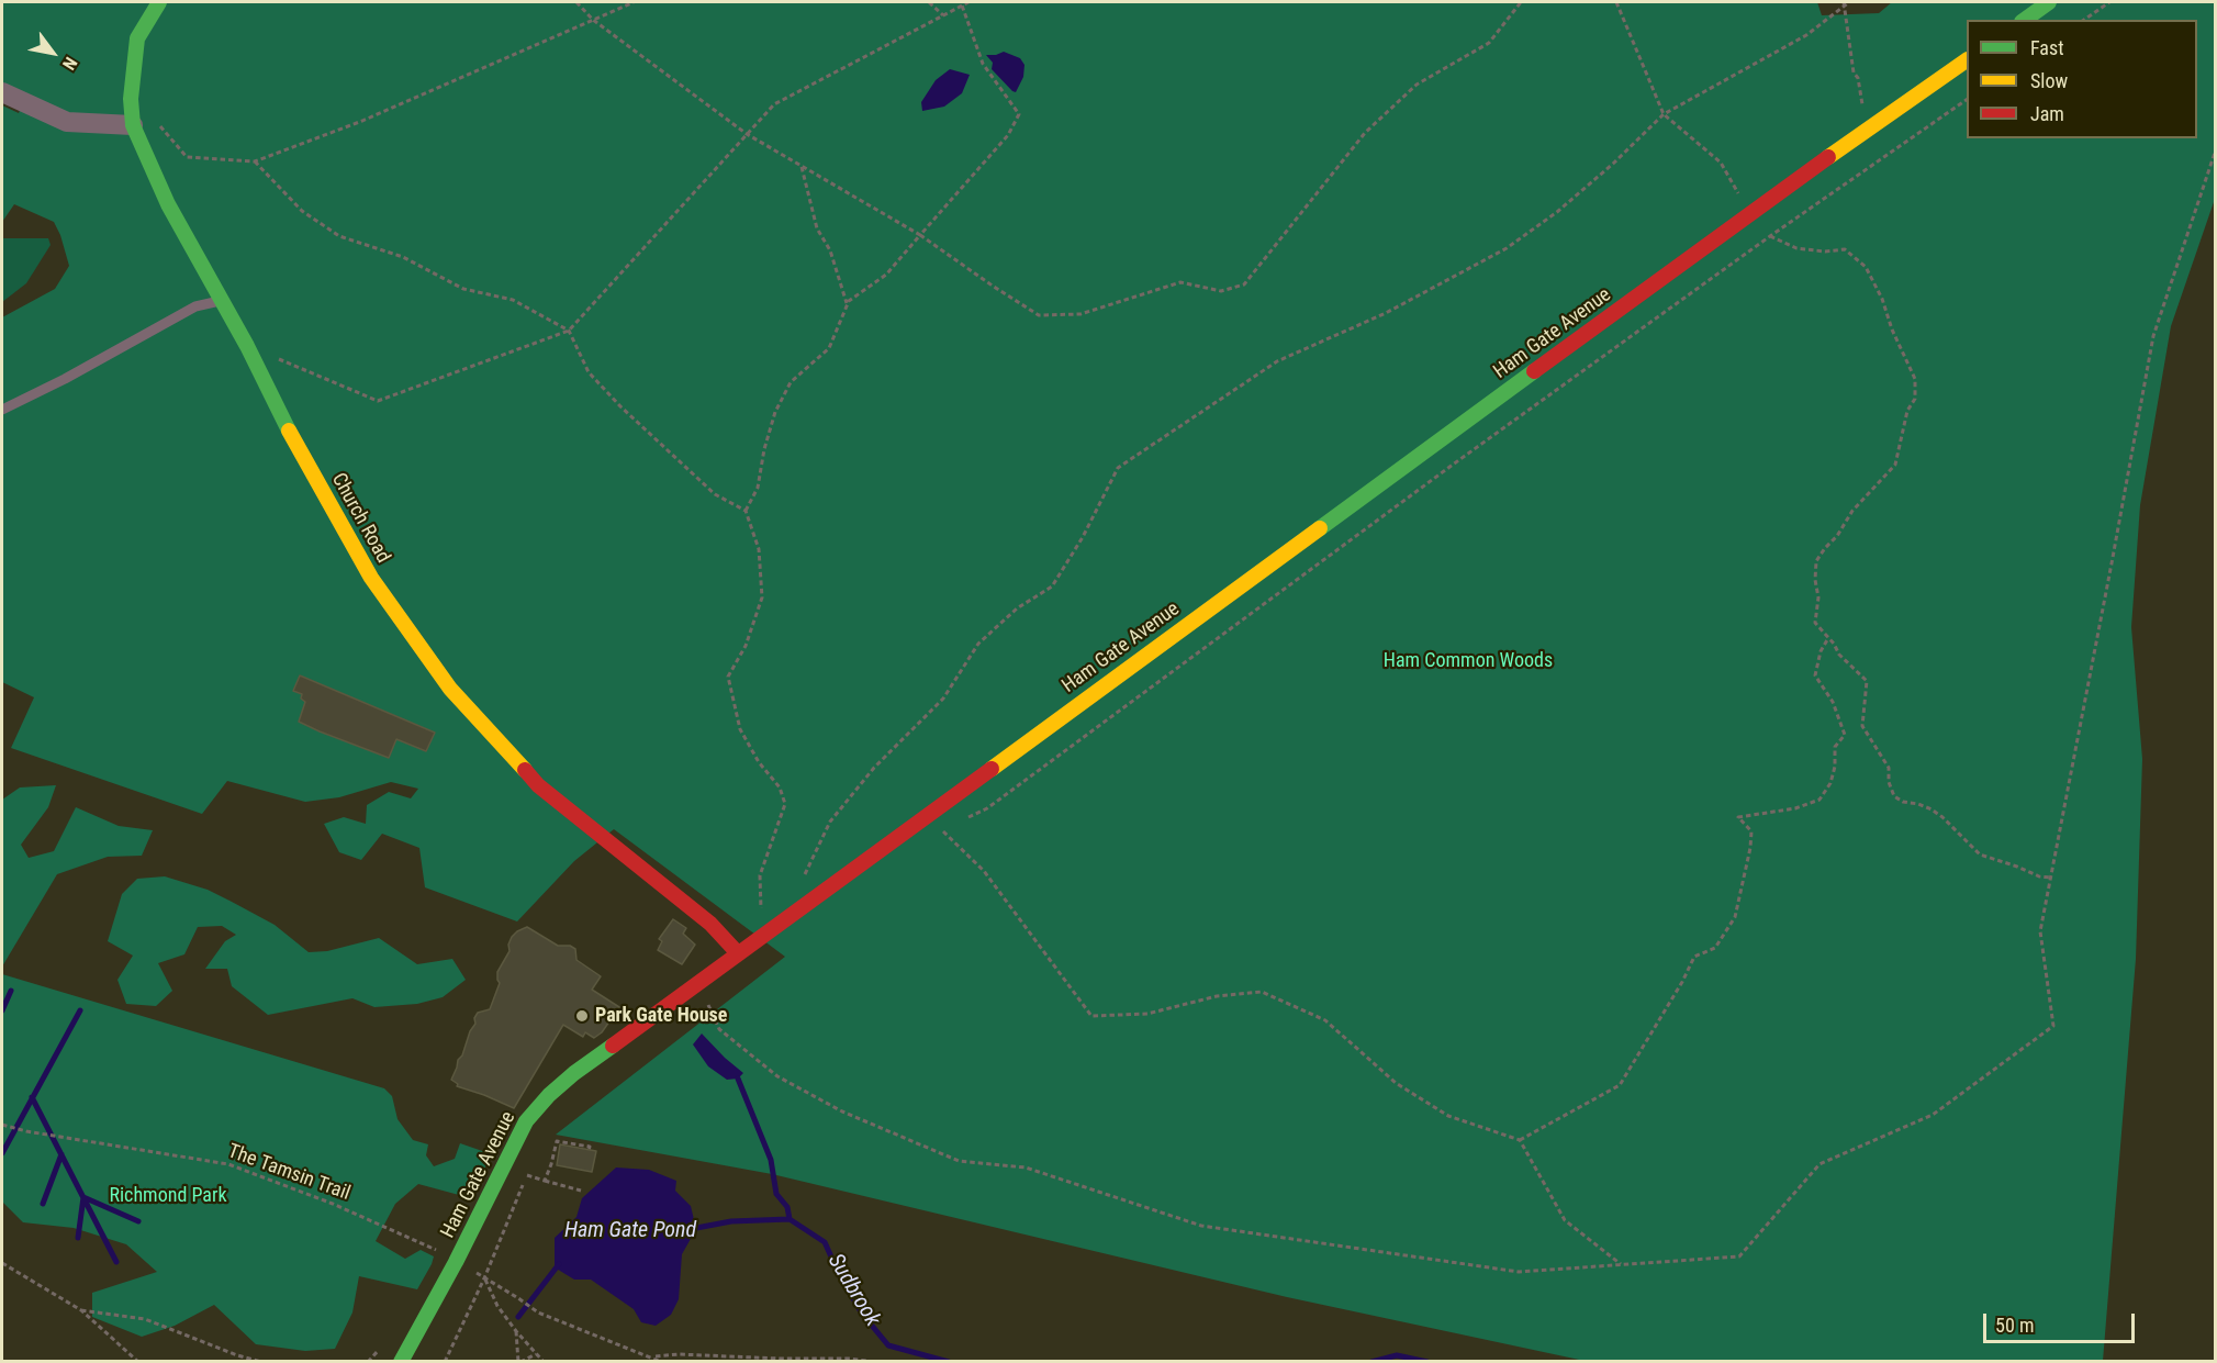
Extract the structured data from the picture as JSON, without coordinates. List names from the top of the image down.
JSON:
{
  "streets": {
    "main road": ["Ham Gate Avenue", "Church Road"],
    "path": ["The Tamsin Trail"]
  },
  "crossings": [
    ["Ham Gate Avenue", "Church Road"],
    ["Ham Gate Avenue", "The Tamsin Trail"]
  ],
  "water": ["Ham Gate Pond", "Sudbrook"],
  "parks": ["Ham Common Woods", "Richmond Park"],
  "places": ["Park Gate House"],
  "legend": ["Fast", "Slow", "Jam"],
  "scale_bar": "50 m",
  "north": "bottom right"
}
